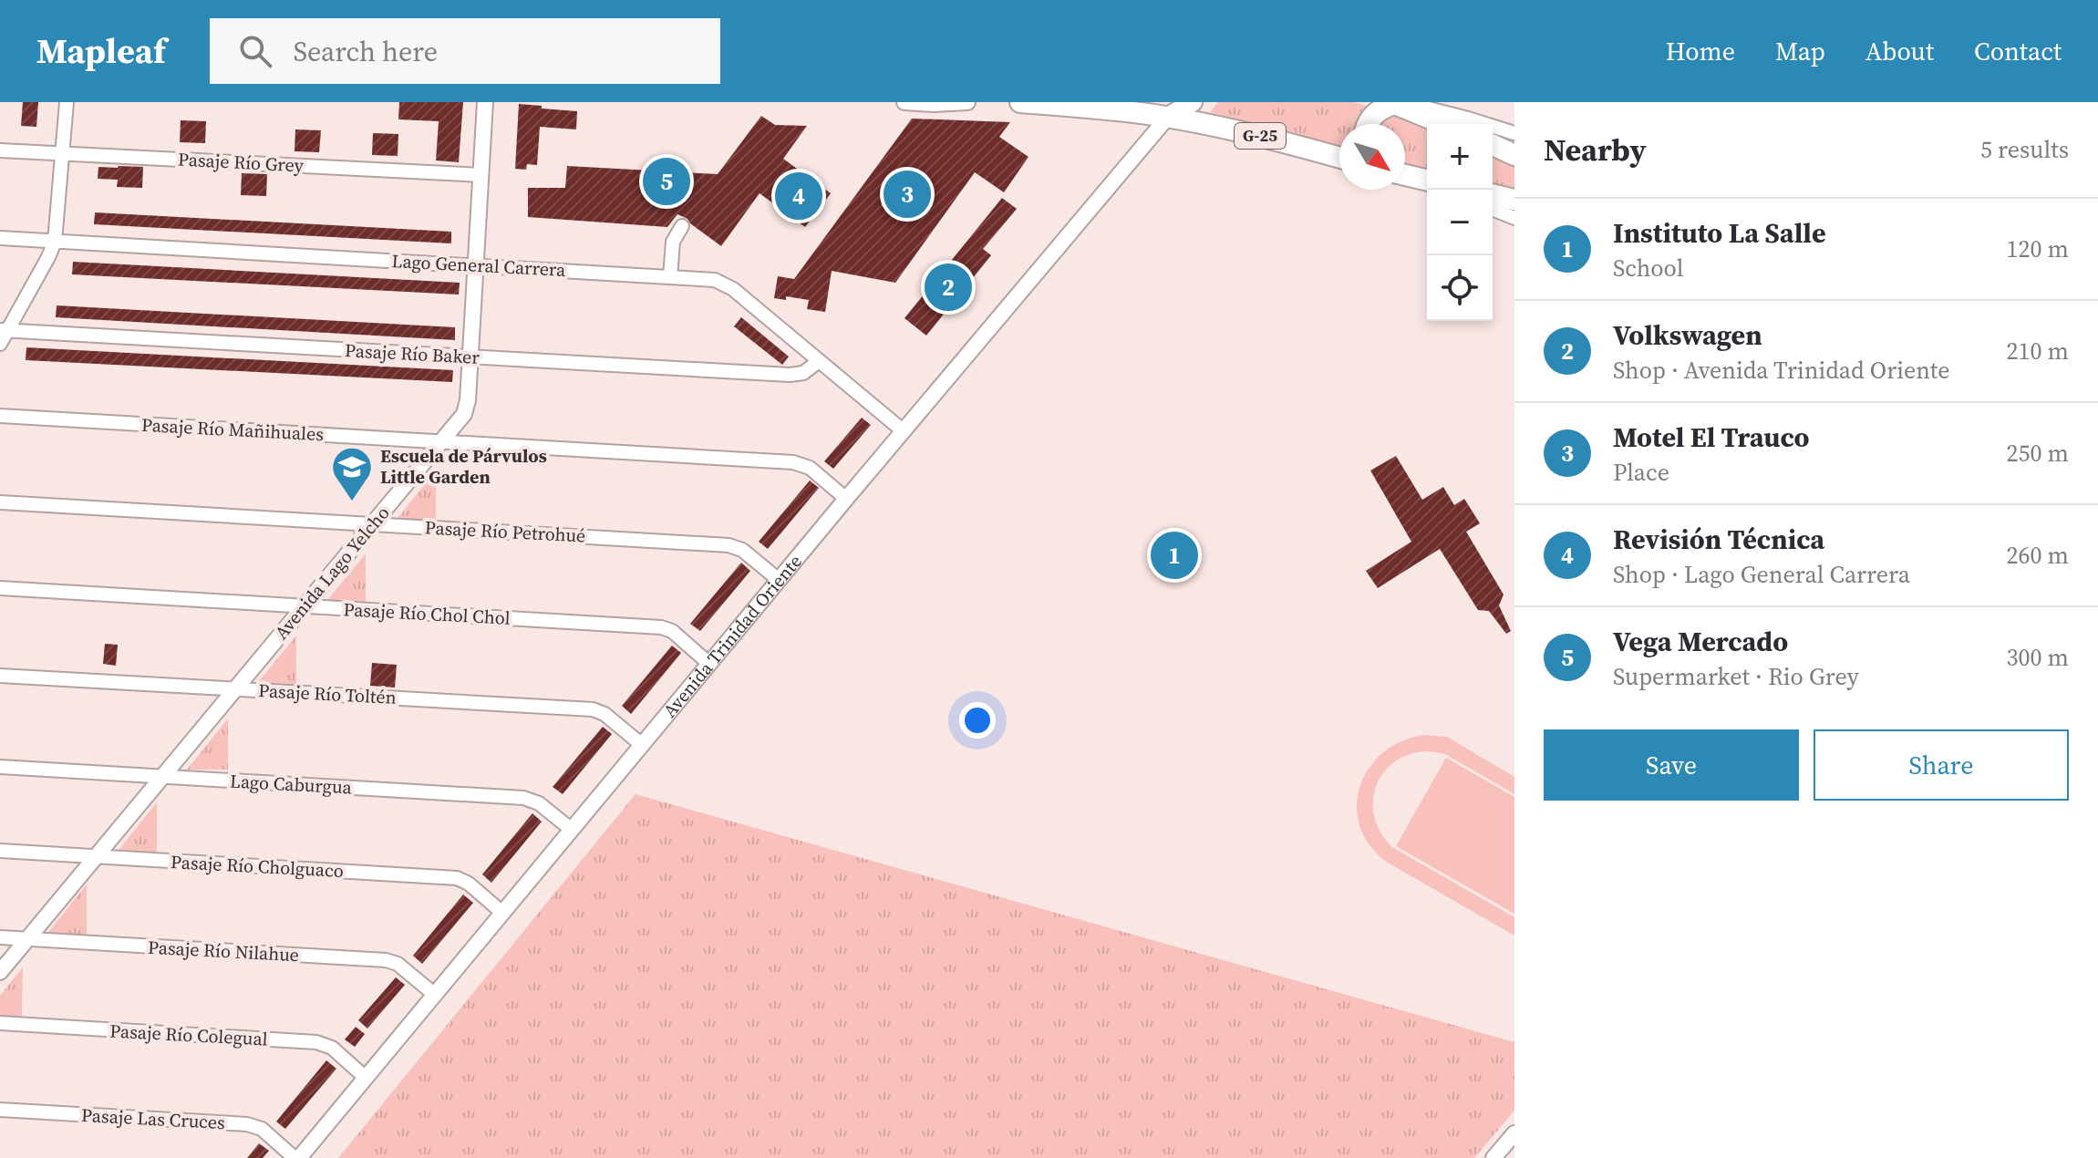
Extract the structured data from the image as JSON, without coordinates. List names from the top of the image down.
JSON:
{
  "streets": {
    "main road": ["G-25", "Avenida Trinidad Oriente"],
    "street": [
      "Pasaje Río Grey",
      "Lago General Carrera",
      "Pasaje Río Baker",
      "Pasaje Río Mañihuales",
      "Pasaje Río Petrohué",
      "Avenida Lago Yelcho",
      "Pasaje Río Chol Chol",
      "Pasaje Río Toltén",
      "Lago Caburgua",
      "Pasaje Río Cholguaco",
      "Pasaje Río Nilahue",
      "Pasaje Río Colegual",
      "Pasaje Las Cruces"
    ]
  },
  "crossings": [
    ["G-25", "Avenida Trinidad Oriente"],
    ["Pasaje Río Grey", "Avenida Lago Yelcho"],
    ["Lago General Carrera", "Pasaje Río Baker"],
    ["Lago General Carrera", "Avenida Lago Yelcho"],
    ["Lago General Carrera", "Avenida Trinidad Oriente"],
    ["Pasaje Río Baker", "Avenida Lago Yelcho"],
    ["Pasaje Río Mañihuales", "Avenida Lago Yelcho"],
    ["Pasaje Río Mañihuales", "Avenida Trinidad Oriente"],
    ["Pasaje Río Petrohué", "Avenida Lago Yelcho"],
    ["Pasaje Río Petrohué", "Avenida Trinidad Oriente"],
    ["Avenida Lago Yelcho", "Pasaje Río Chol Chol"],
    ["Avenida Lago Yelcho", "Pasaje Río Toltén"],
    ["Avenida Lago Yelcho", "Lago Caburgua"],
    ["Avenida Lago Yelcho", "Pasaje Río Cholguaco"],
    ["Avenida Lago Yelcho", "Pasaje Río Nilahue"],
    ["Pasaje Río Chol Chol", "Avenida Trinidad Oriente"],
    ["Avenida Trinidad Oriente", "Pasaje Río Toltén"],
    ["Avenida Trinidad Oriente", "Lago Caburgua"],
    ["Avenida Trinidad Oriente", "Pasaje Río Cholguaco"],
    ["Avenida Trinidad Oriente", "Pasaje Río Nilahue"],
    ["Avenida Trinidad Oriente", "Pasaje Río Colegual"],
    ["Avenida Trinidad Oriente", "Pasaje Las Cruces"]
  ],
  "places": {
    "school or university": ["Escuela de Párvulos Little Garden"]
  },
  "north": "bottom right",
  "page": {
    "header": "Mapleaf",
    "search": "Search here",
    "nav": [
      "Home",
      "Map",
      "About",
      "Contact"
    ],
    "heading": ["Nearby", "5 results"],
    "map_buttons": ["+", "−"],
    "pins": [
      "5",
      "3",
      "4",
      "2",
      "1"
    ],
    "list": [
      {
        "mark": "1",
        "name": "Instituto La Salle",
        "note": "School",
        "value": "120 m"
      },
      {
        "mark": "2",
        "name": "Volkswagen",
        "note": "Shop · Avenida Trinidad Oriente",
        "value": "210 m"
      },
      {
        "mark": "3",
        "name": "Motel El Trauco",
        "note": "Place",
        "value": "250 m"
      },
      {
        "mark": "4",
        "name": "Revisión Técnica",
        "note": "Shop · Lago General Carrera",
        "value": "260 m"
      },
      {
        "mark": "5",
        "name": "Vega Mercado",
        "note": "Supermarket · Rio Grey",
        "value": "300 m"
      }
    ],
    "buttons": ["Save", "Share"]
  }
}
